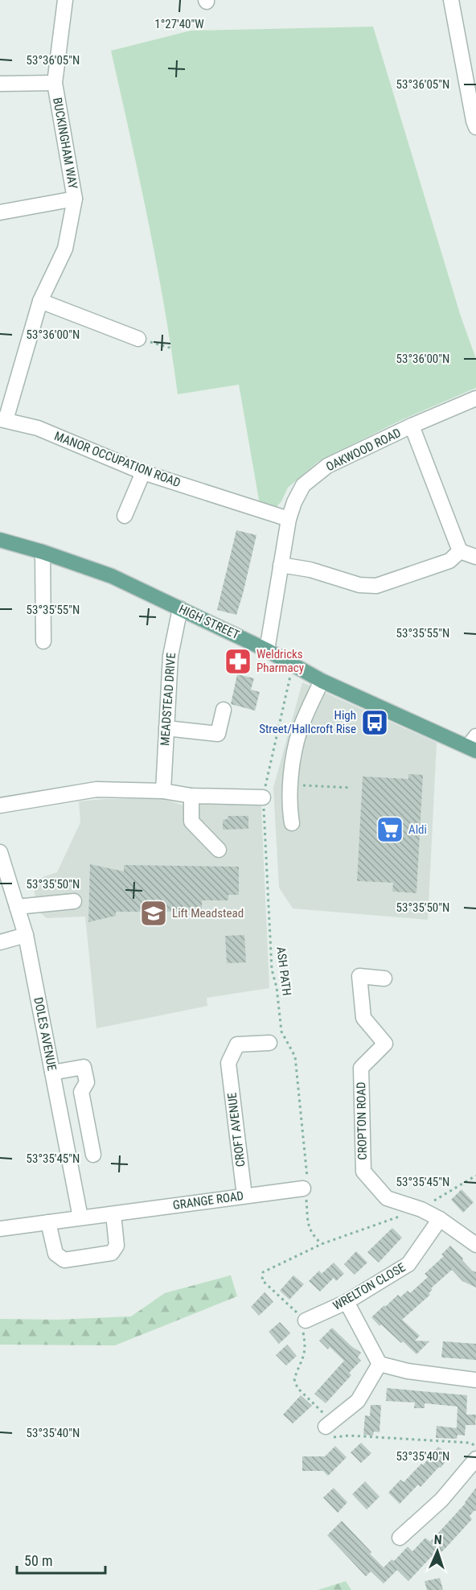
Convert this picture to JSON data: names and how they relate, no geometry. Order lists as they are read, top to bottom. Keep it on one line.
{"streets":{"main road":["HIGH STREET"],"street":["BUCKINGHAM WAY","OAKWOOD ROAD","MANOR OCCUPATION ROAD","MEADSTEAD DRIVE","DOLES AVENUE","CROPTON ROAD","CROFT AVENUE","GRANGE ROAD","WRELTON CLOSE"],"path":["ASH PATH"]},"crossings":[["BUCKINGHAM WAY","MANOR OCCUPATION ROAD"],["OAKWOOD ROAD","MANOR OCCUPATION ROAD"],["OAKWOOD ROAD","HIGH STREET"],["HIGH STREET","MEADSTEAD DRIVE"],["HIGH STREET","ASH PATH"],["ASH PATH","GRANGE ROAD"],["DOLES AVENUE","GRANGE ROAD"],["CROPTON ROAD","WRELTON CLOSE"],["CROFT AVENUE","GRANGE ROAD"]],"places":{"pharmacy":["Weldricks Pharmacy"],"bus stop":["High Street/Hallcroft Rise"],"supermarket":["Aldi"],"school or university":["Lift Meadstead"]},"scale_bar":"50 m","north":"top","coordinates":["1°27'40\"W","53°36'05\"N","53°36'00\"N","53°35'55\"N","53°35'50\"N","53°35'45\"N","53°35'40\"N"]}
